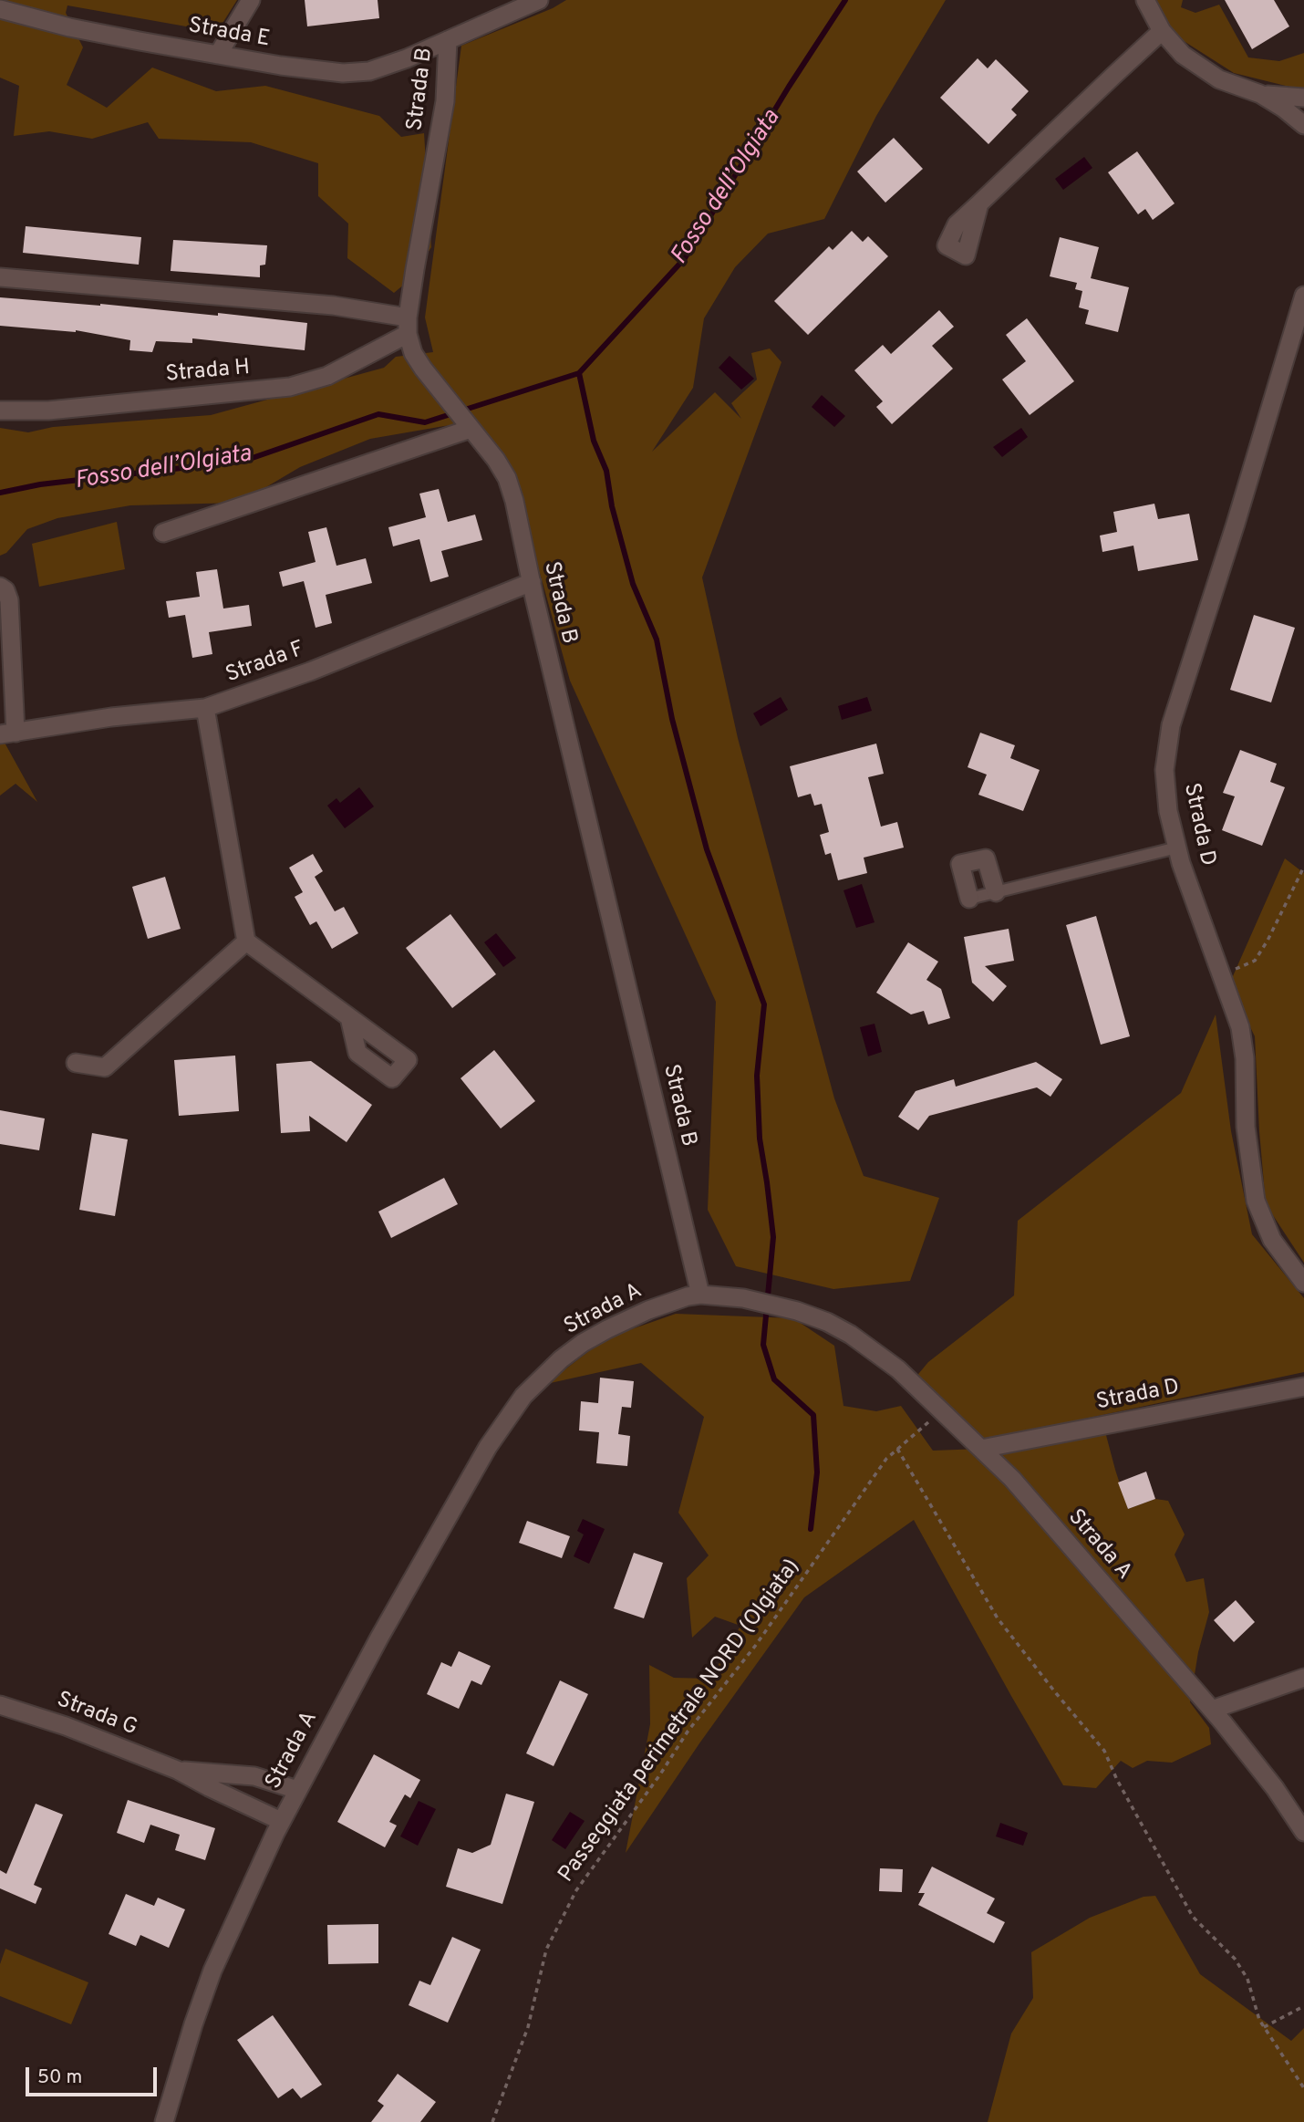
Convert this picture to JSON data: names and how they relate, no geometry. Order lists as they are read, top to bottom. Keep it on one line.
{"streets":{"street":["Strada E","Strada B","Strada H","Strada F","Strada D","Strada A","Strada G"],"path":["Passeggiata perimetrale NORD (Olgiata)"]},"crossings":[["Strada E","Strada B"],["Strada B","Strada H"],["Strada B","Strada F"],["Strada B","Strada A"],["Strada D","Strada A"],["Strada A","Strada G"],["Strada A","Passeggiata perimetrale NORD (Olgiata)"]],"water":["Fosso dell’Olgiata"],"scale_bar":"50 m"}
